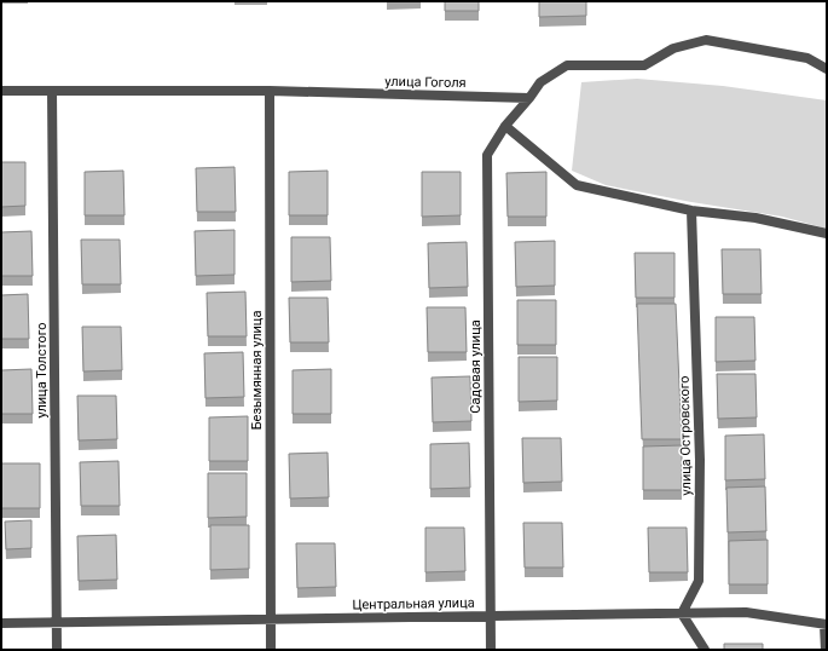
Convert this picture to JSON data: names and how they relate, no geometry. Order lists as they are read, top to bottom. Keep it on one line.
{"streets":{"street":["улица Гоголя","Садовая улица","улица Толстого","Безымянная улица","улица Островского","Центральная улица"]},"crossings":[["улица Гоголя","Садовая улица"],["улица Гоголя","улица Толстого"],["улица Гоголя","Безымянная улица"],["Садовая улица","Центральная улица"],["улица Толстого","Центральная улица"],["Безымянная улица","Центральная улица"],["улица Островского","Центральная улица"]]}
